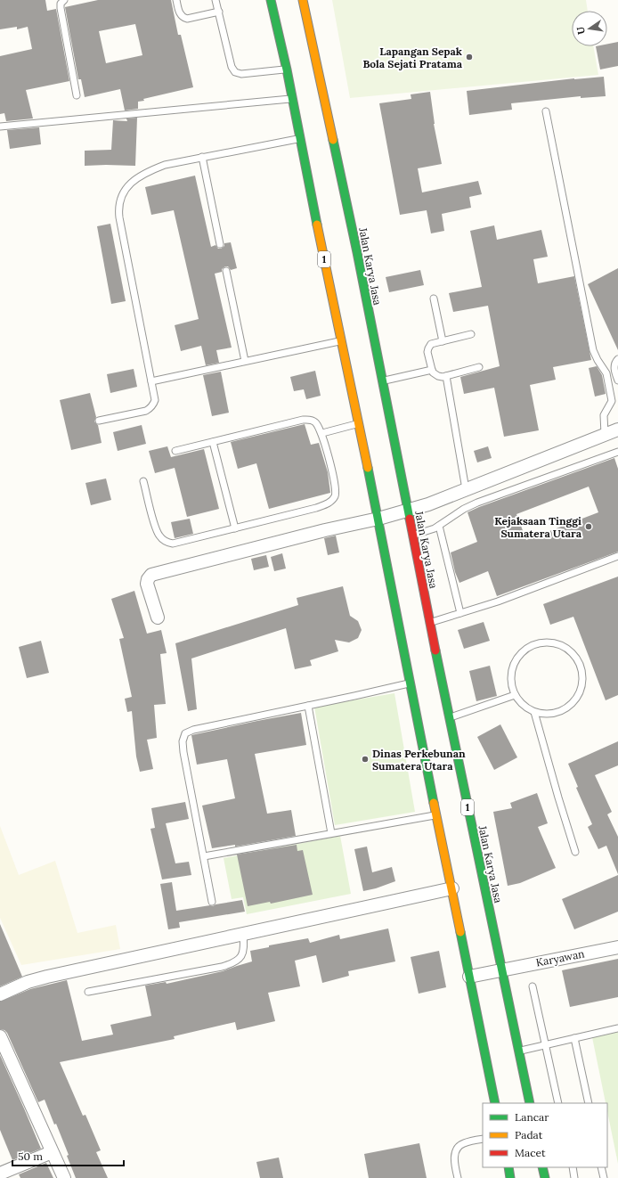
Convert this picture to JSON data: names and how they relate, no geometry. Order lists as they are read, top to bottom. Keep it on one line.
{"streets":{"highway":["1","Jalan Karya Jasa"],"street":["Karyawan"]},"crossings":[["1","Karyawan"],["Jalan Karya Jasa","Karyawan"]],"places":["Lapangan Sepak Bola Sejati Pratama","Kejaksaan Tinggi Sumatera Utara","Dinas Perkebunan Sumatera Utara"],"legend":["Lancar","Padat","Macet"],"scale_bar":"50 m","north":"left"}
